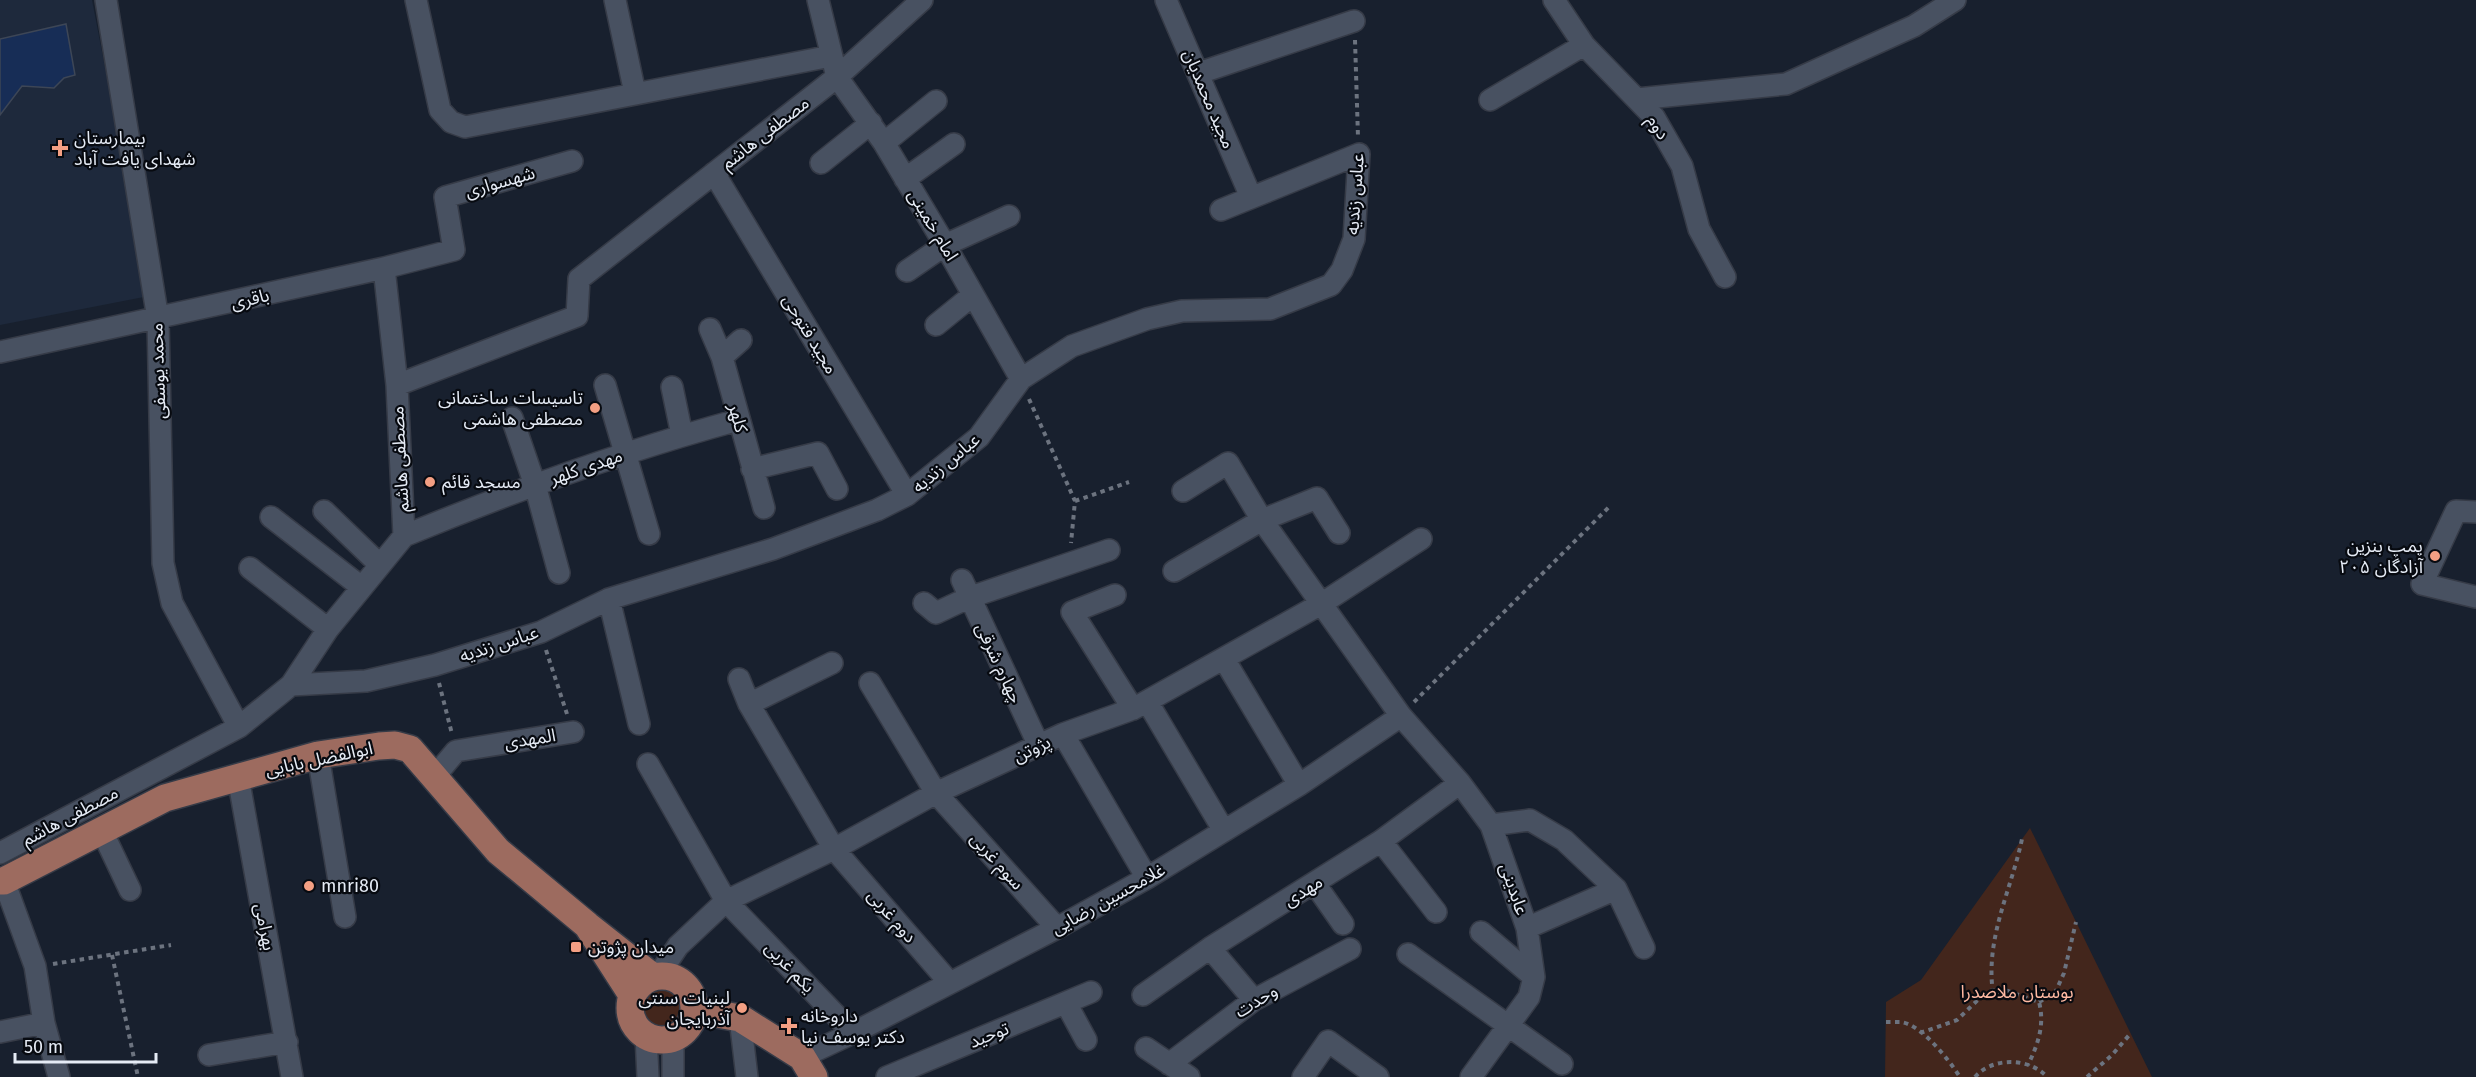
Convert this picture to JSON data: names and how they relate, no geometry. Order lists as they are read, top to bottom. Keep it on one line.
{"streets":{"main road":["ابوالفضل بابایی"],"street":["مجید محمدیان","دوم","مصطفی هاشم","شهسواری","عباس زندیه","امام خمینی","باقری","مجید فتوحی","محمد یوسفی","کلهر","مهدی کلهر","چهارم شرقی","المهدی","پژوتن","سوم غربی","عابدینی","مهدی","غلامحسین رضایی","دوم غربی","بهرامی","یکم غربی","وحدت","توحید"]},"crossings":[["مصطفی هاشم","عباس زندیه"],["مصطفی هاشم","امام خمینی"],["مصطفی هاشم","مجید فتوحی"],["مصطفی هاشم","محمد یوسفی"],["مصطفی هاشم","مهدی کلهر"],["شهسواری","باقری"],["عباس زندیه","امام خمینی"],["عباس زندیه","مجید فتوحی"],["عباس زندیه","المهدی"],["باقری","محمد یوسفی"],["کلهر","مهدی کلهر"],["چهارم شرقی","پژوتن"],["پژوتن","ابوالفضل بابایی"],["پژوتن","سوم غربی"],["پژوتن","عابدینی"],["پژوتن","دوم غربی"],["پژوتن","یکم غربی"],["ابوالفضل بابایی","بهرامی"],["سوم غربی","غلامحسین رضایی"],["عابدینی","مهدی"],["عابدینی","غلامحسین رضایی"],["غلامحسین رضایی","دوم غربی"],["غلامحسین رضایی","یکم غربی"]],"parks":["بوستان ملاصدرا"],"places":{"health":["بیمارستان شهدای یافت آباد","داروخانه دکتر یوسف نیا"],"other":["تاسیسات ساختمانی مصطفی هاشمی","مسجد قائم","پمپ بنزین ۲۰۵ آزادگان","mnri80","لبنیات سنتی آذربایجان"],"transit":["میدان پژوتن"]},"scale_bar":"50 m"}
